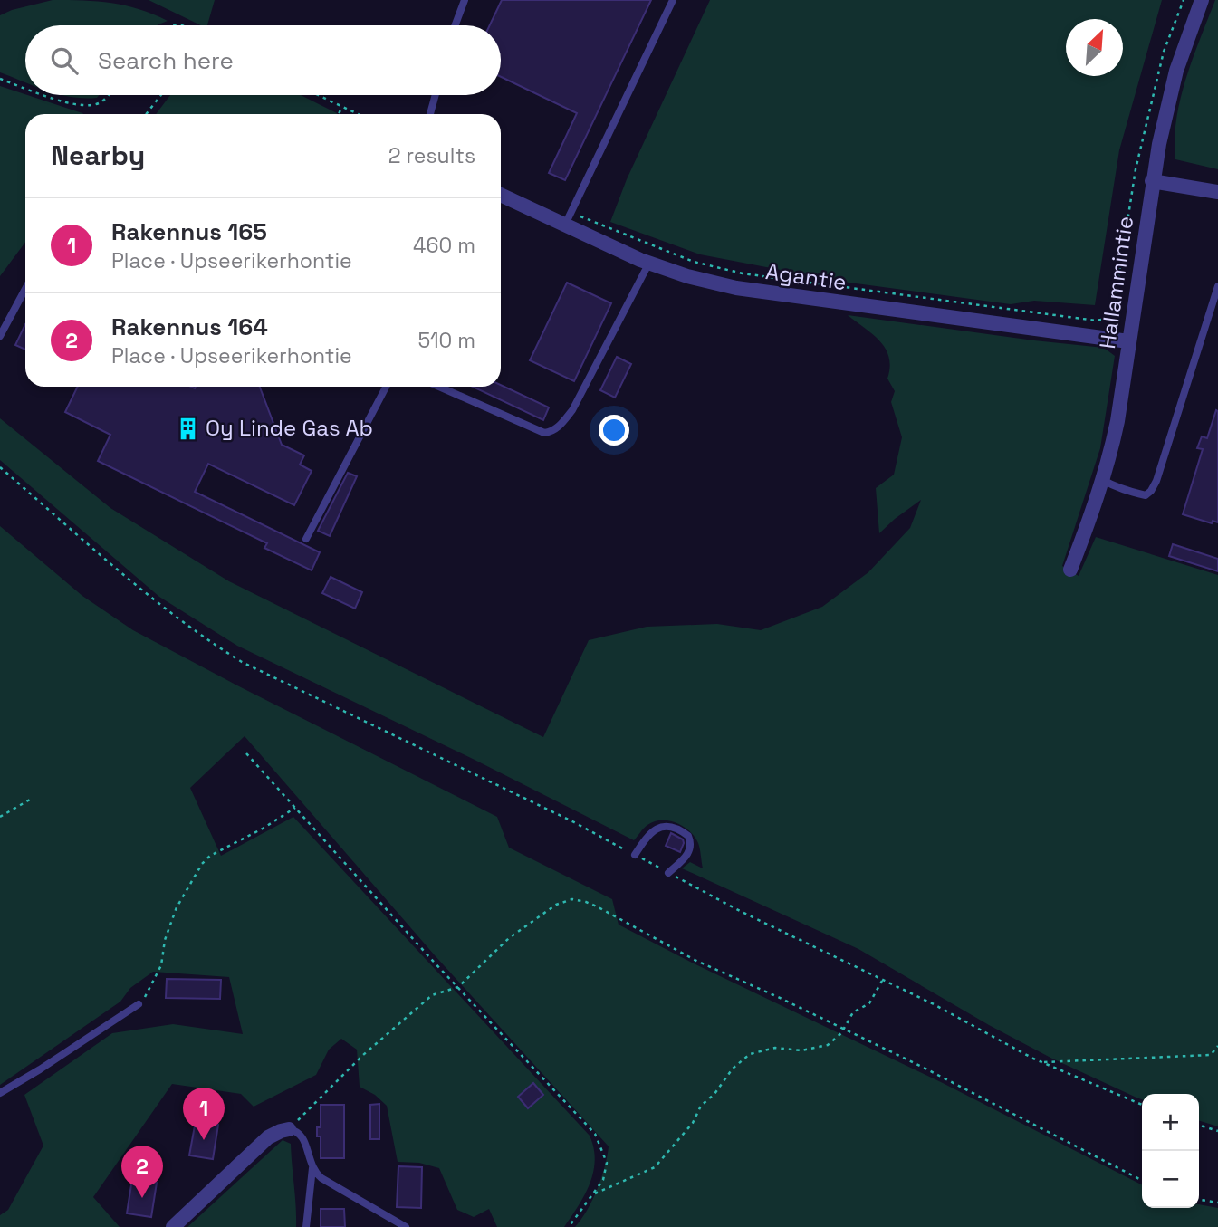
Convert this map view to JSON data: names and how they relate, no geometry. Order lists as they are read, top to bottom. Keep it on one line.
{"streets":{"street":["Agantie","Hallammintie"]},"crossings":[["Agantie","Hallammintie"]],"places":{"building":["Oy Linde Gas Ab"]},"north":"top right","page":{"search":"Search here","heading":["Nearby","2 results"],"list":[{"mark":"1","name":"Rakennus 165","note":"Place · Upseerikerhontie","value":"460 m"},{"mark":"2","name":"Rakennus 164","note":"Place · Upseerikerhontie","value":"510 m"}],"pins":["1","2"],"map_buttons":["+","−"]}}
